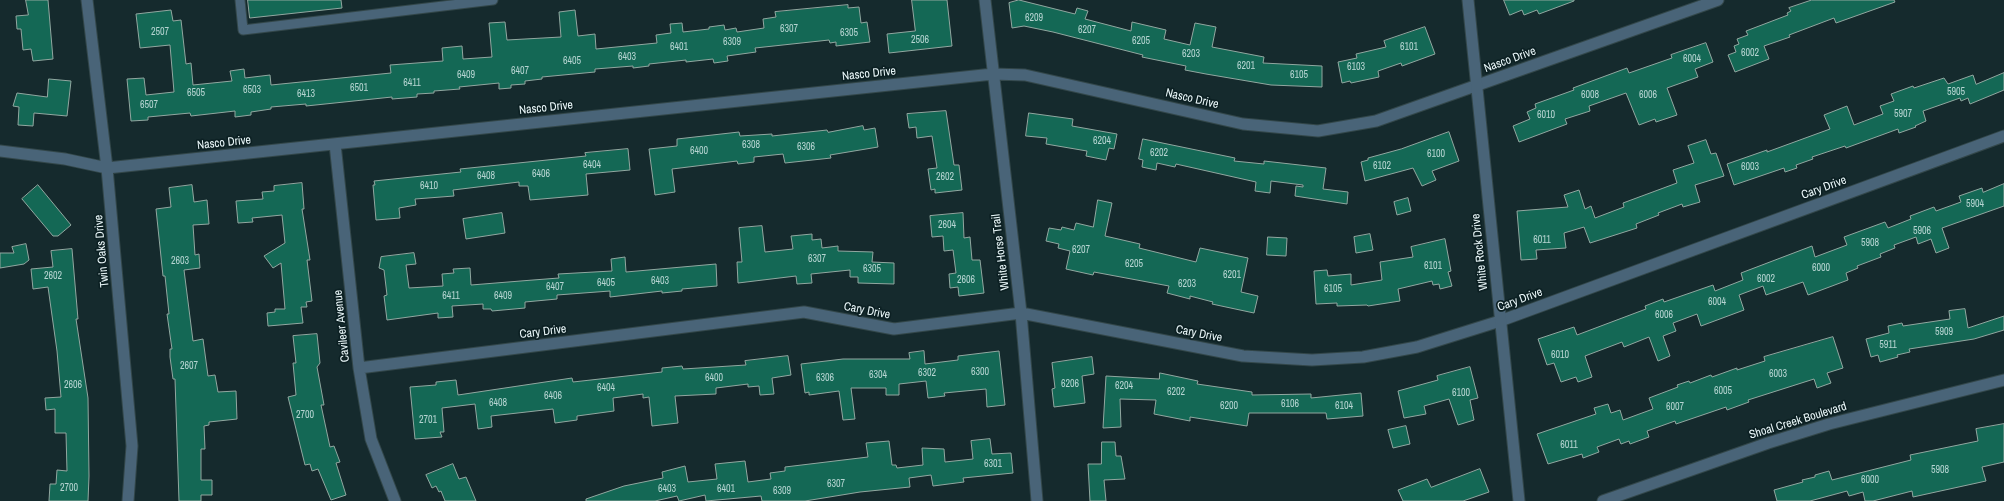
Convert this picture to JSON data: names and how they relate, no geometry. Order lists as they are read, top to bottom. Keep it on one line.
{"streets":{"street":["Nasco Drive","Cary Drive","Twin Oaks Drive","White Horse Trail","White Rock Drive","Cavileer Avenue","Shoal Creek Boulevard"]},"crossings":[["Nasco Drive","Twin Oaks Drive"],["Nasco Drive","White Horse Trail"],["Nasco Drive","White Rock Drive"],["Nasco Drive","Cavileer Avenue"],["Cary Drive","White Horse Trail"],["Cary Drive","White Rock Drive"],["Cary Drive","Cavileer Avenue"]],"house_numbers":["6209","6307","6207","2507","6305","2506","6205","6309","6401","6101","6002","6203","6403","6004","6405","6201","6103","6407","6409","6105","6411","6501","6503","5905","6505","6413","6008","6006","6507","5907","6010","6204","6308","6306","6400","6202","6100","6404","6102","6003","6406","6408","2602","6410","5904","2604","5906","6011","5908","6207","6307","2603","6205","6101","6000","6305","6201","2602","6002","2606","6403","6405","6203","6407","6105","6411","6409","6004","6006","5909","5911","6010","2607","6300","6302","6003","6304","6400","6306","6206","2606","6204","6404","6005","6202","6100","6406","6408","6106","6200","6104","6007","2700","2701","6011","6301","5908","6000","6307","2700","6403","6401","6309"]}
